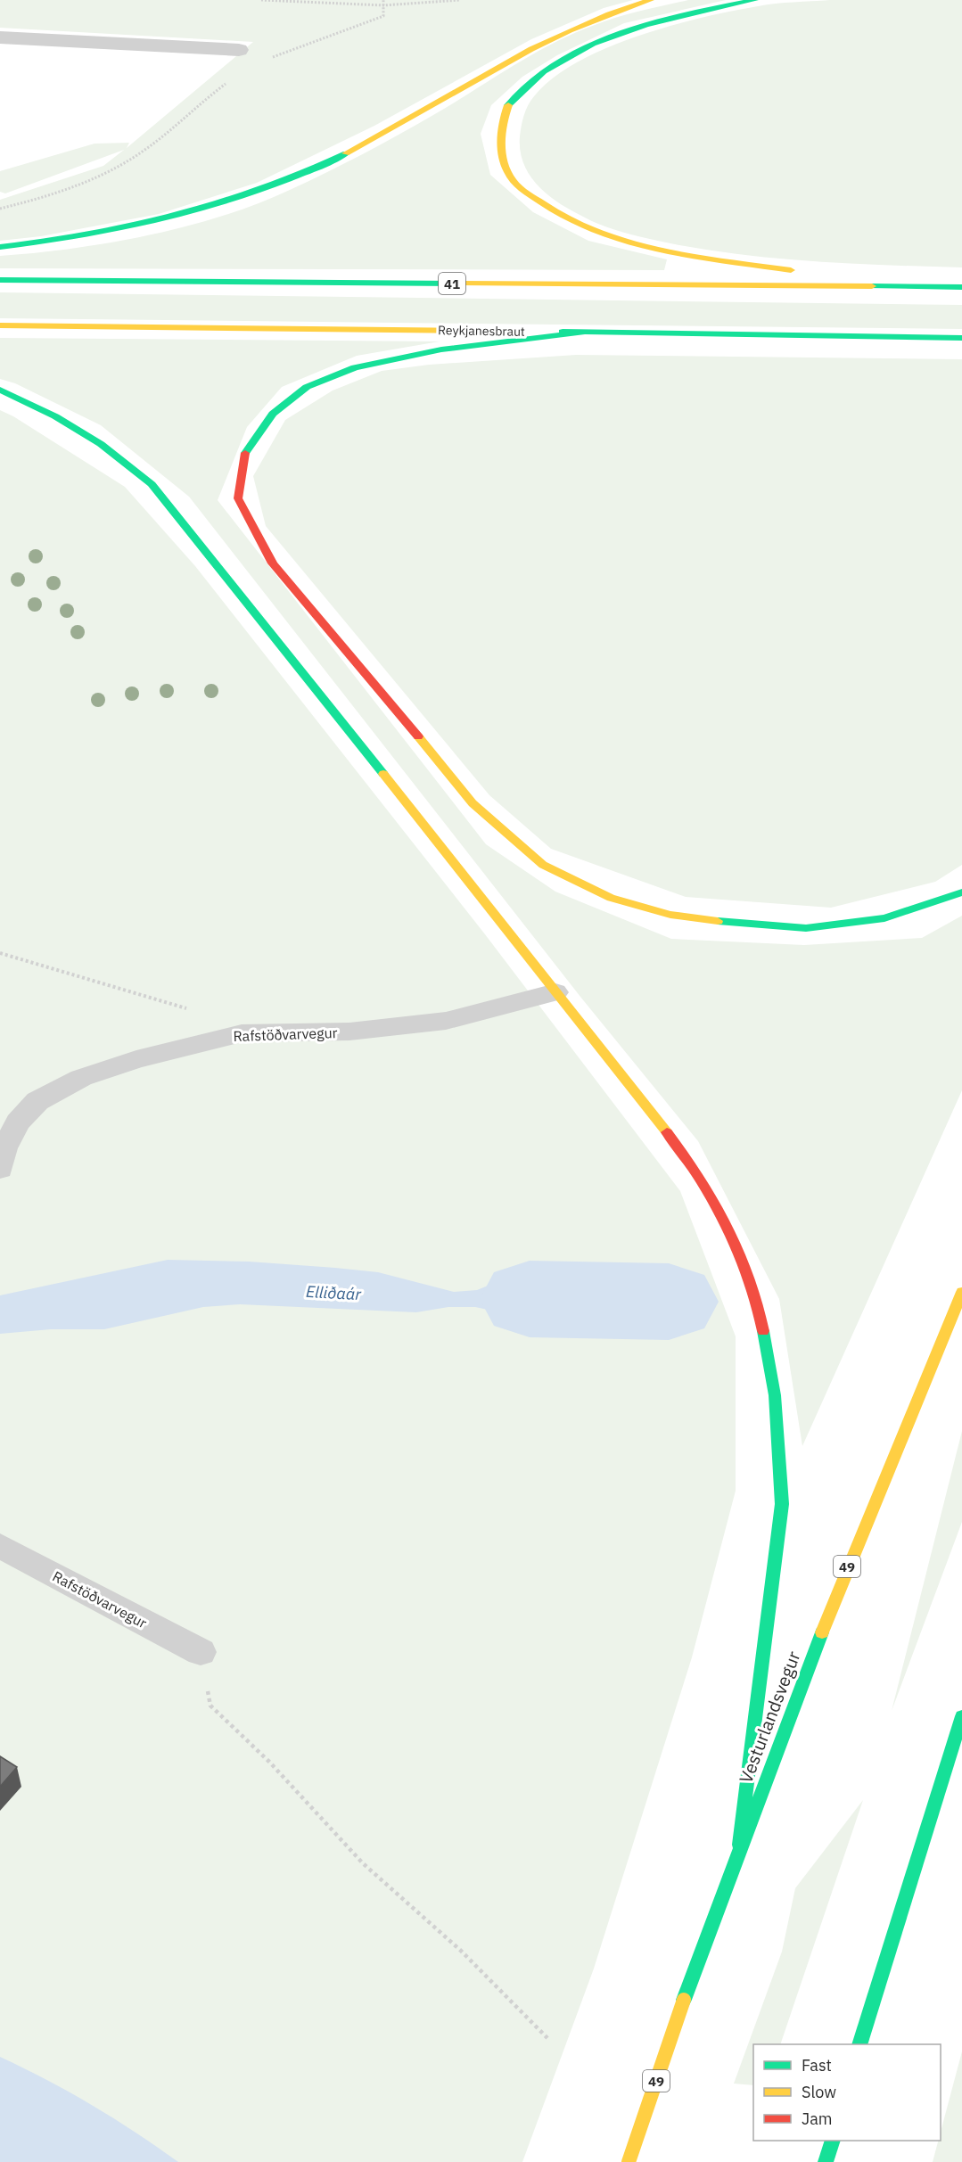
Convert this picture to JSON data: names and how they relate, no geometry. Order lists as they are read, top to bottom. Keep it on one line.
{"streets":{"highway":["41","Reykjanesbraut","49","Vesturlandsvegur"],"lane":["Rafstöðvarvegur"]},"water":["Elliðaár"],"legend":["Fast","Slow","Jam"]}
